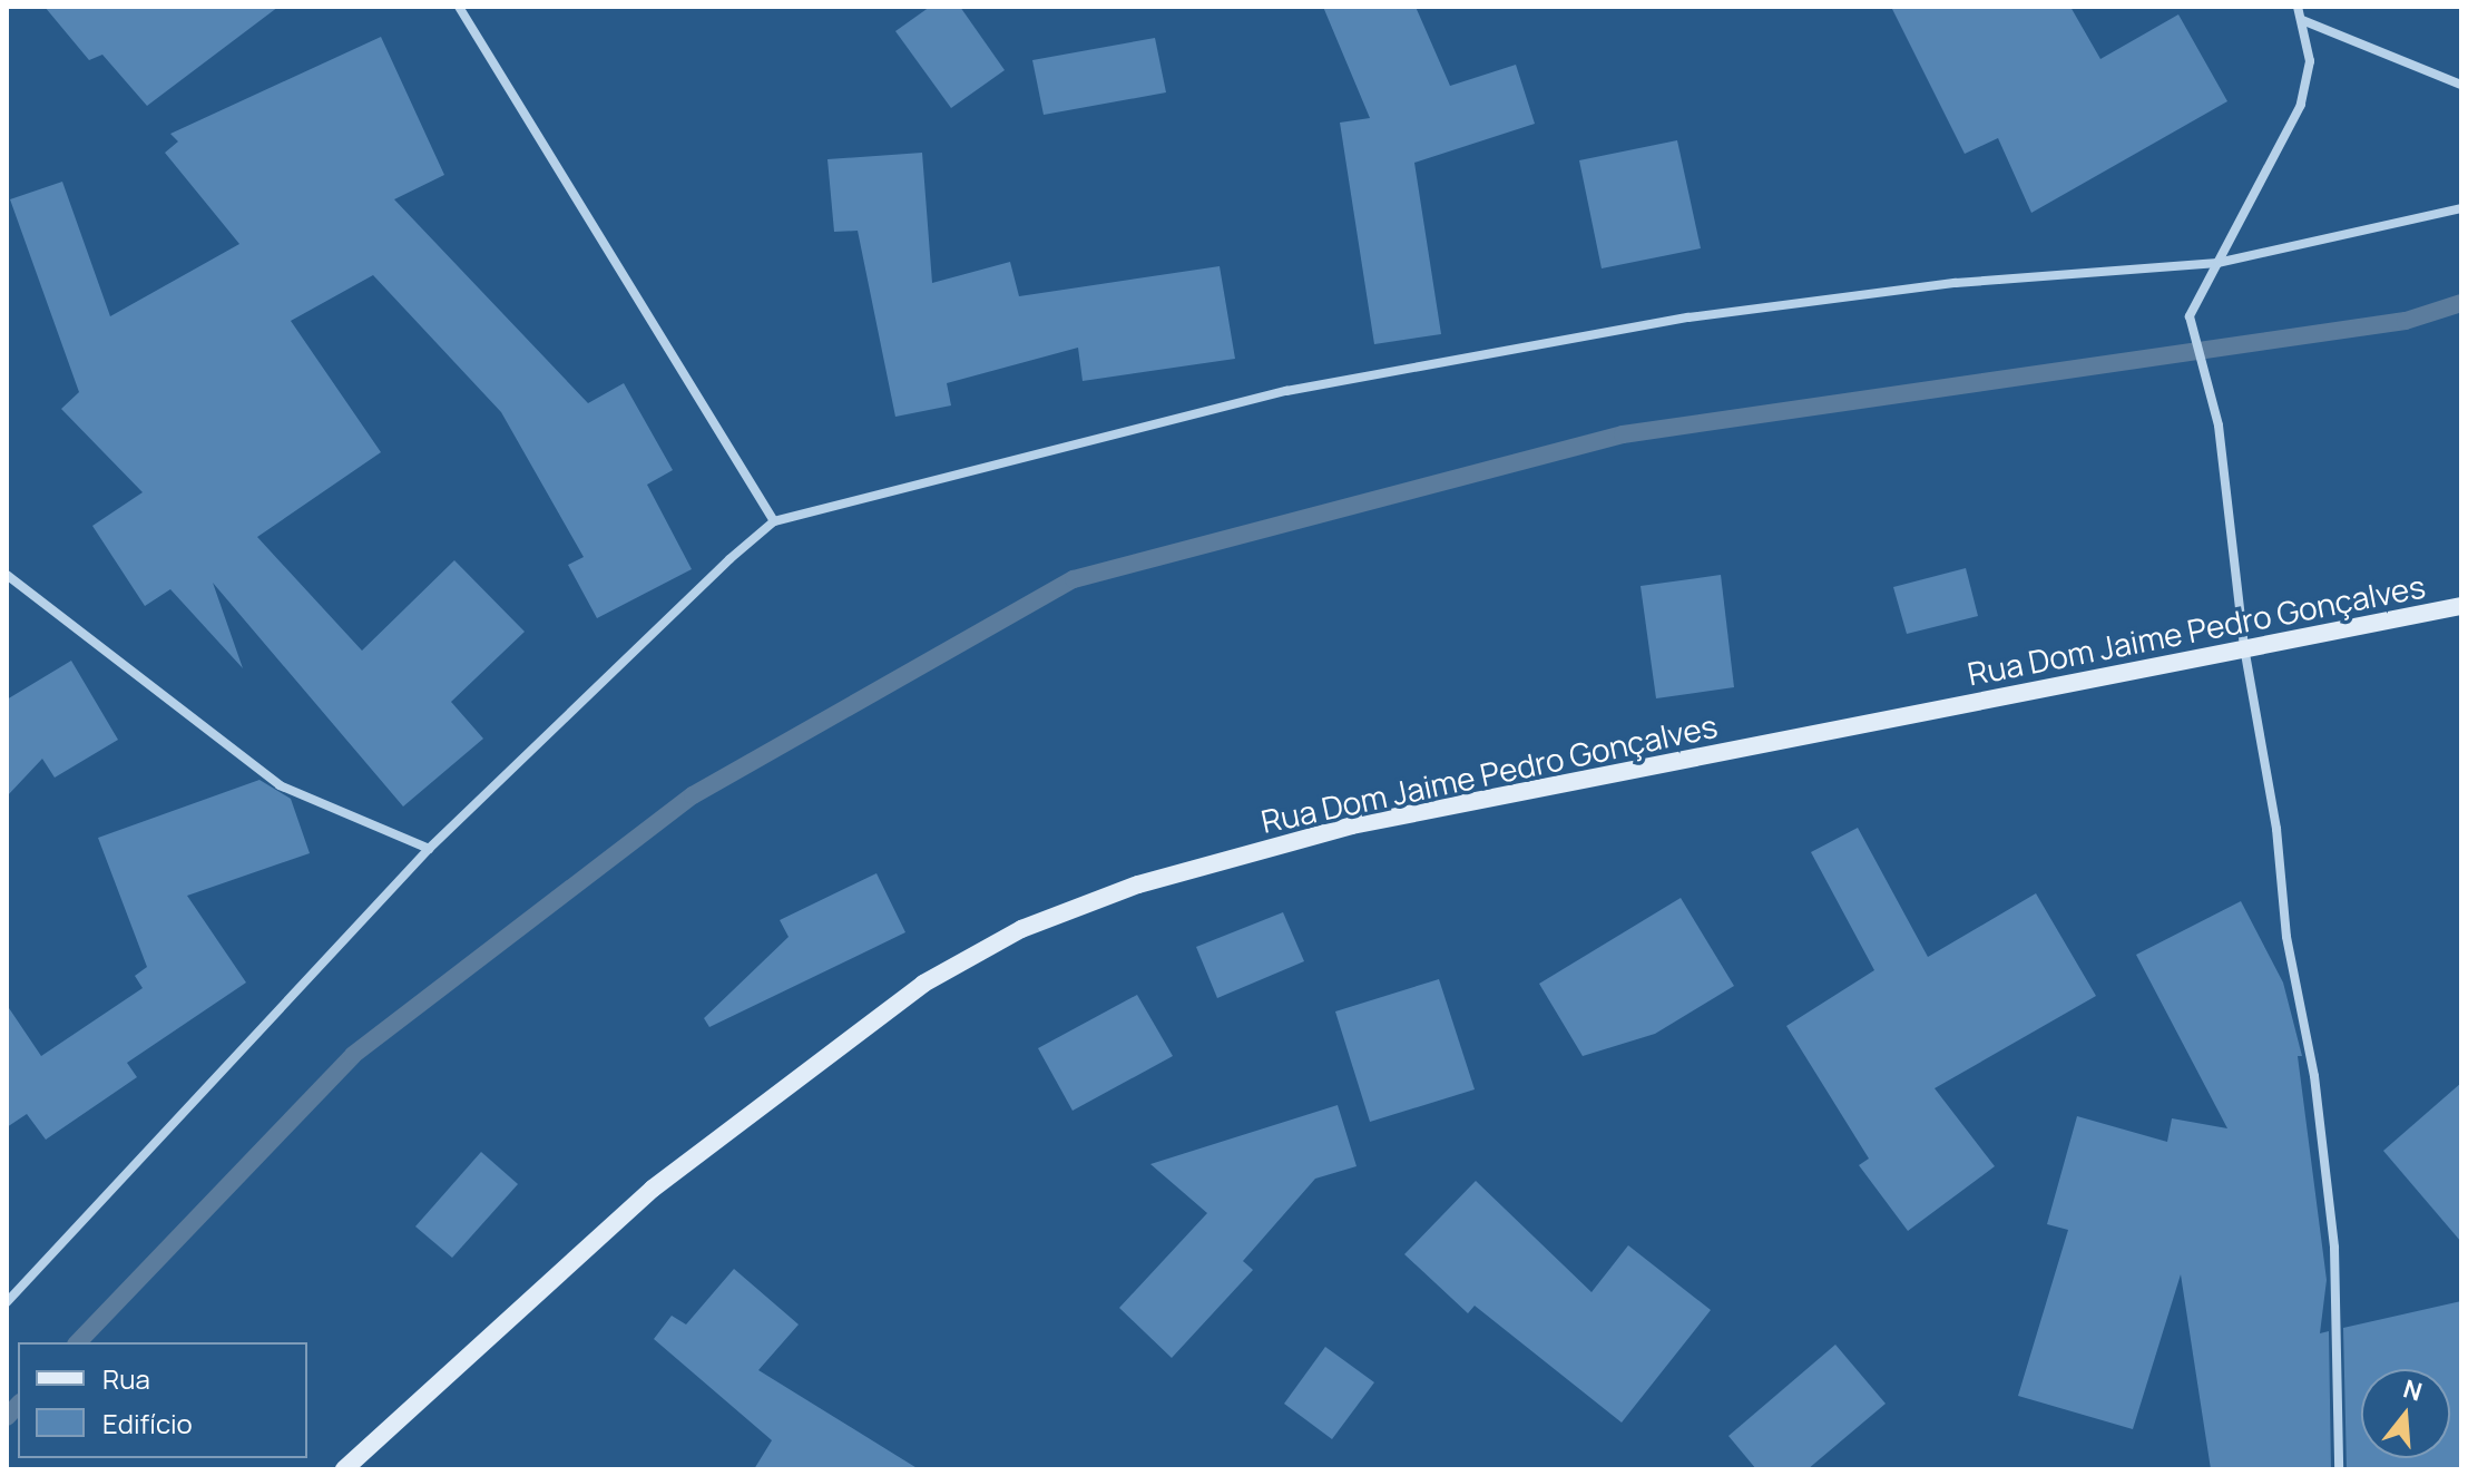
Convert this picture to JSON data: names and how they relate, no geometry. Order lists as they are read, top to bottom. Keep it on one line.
{"streets":{"main road":["Rua Dom Jaime Pedro Gonçalves"]},"legend":["Rua","Edifício"],"north":"top"}
